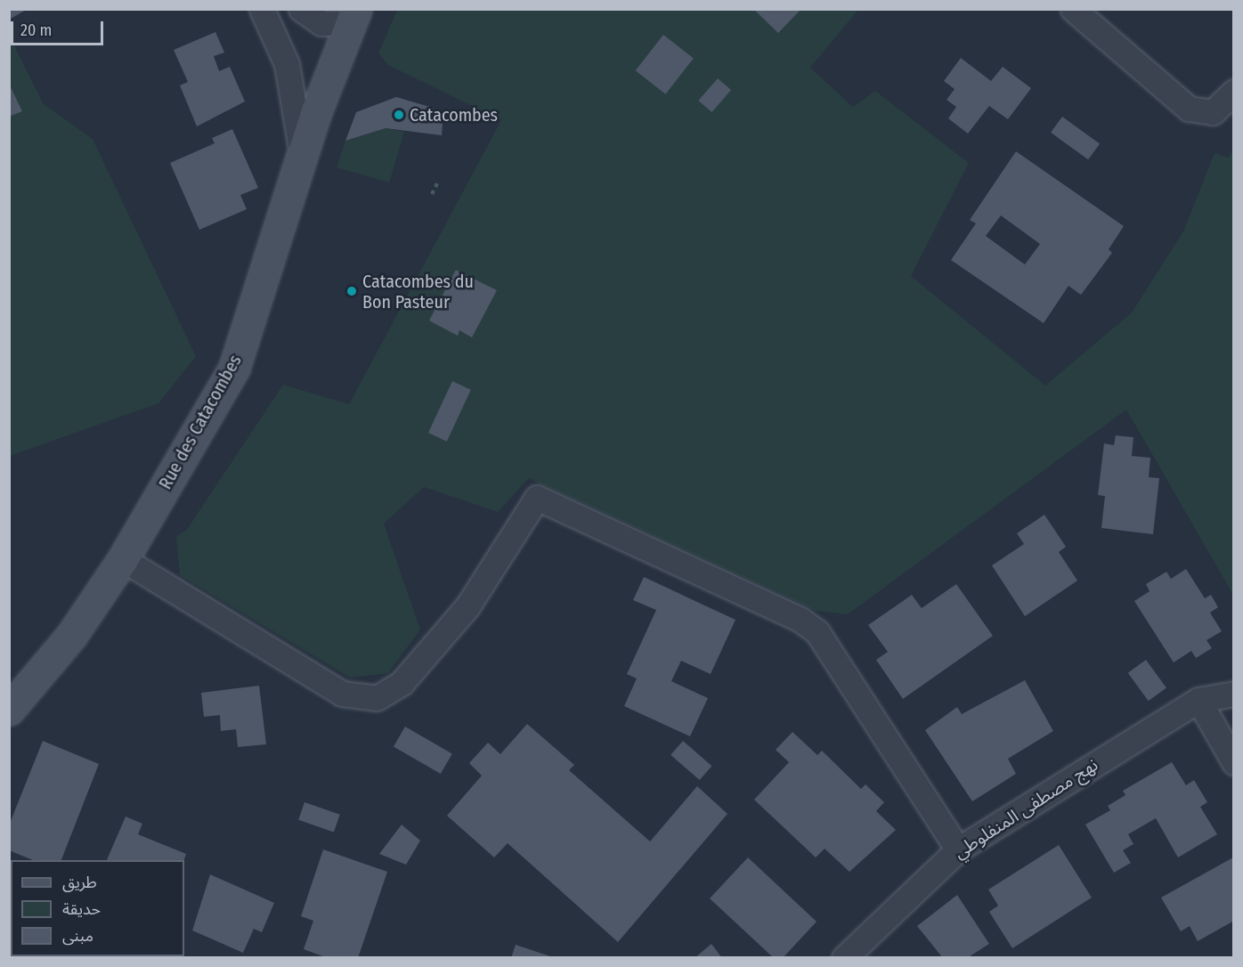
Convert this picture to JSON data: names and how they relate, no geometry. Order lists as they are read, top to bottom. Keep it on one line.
{"streets":{"main road":["Rue des Catacombes"],"street":["نهج مصطفى المنفلوطي"]},"places":["Catacombes","Catacombes du Bon Pasteur"],"legend":["طريق","حديقة","مبنى"],"scale_bar":"20 m"}
